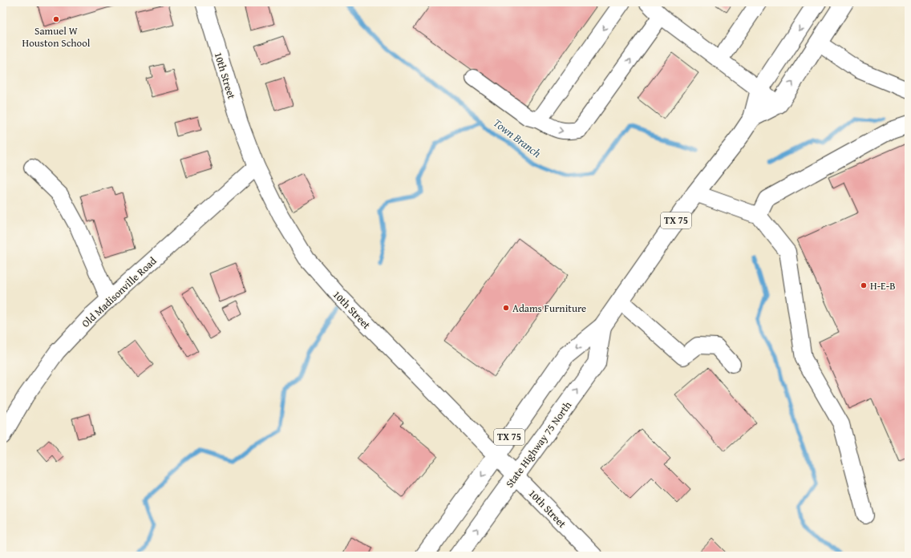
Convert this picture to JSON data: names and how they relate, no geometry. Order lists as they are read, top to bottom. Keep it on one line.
{"streets":{"main road":["TX 75","State Highway 75 North"],"street":["10th Street","Old Madisonville Road"]},"crossings":[["10th Street","Old Madisonville Road"],["10th Street","State Highway 75 North"]],"water":["Town Branch"],"places":["Samuel W Houston School","H-E-B","Adams Furniture"]}
